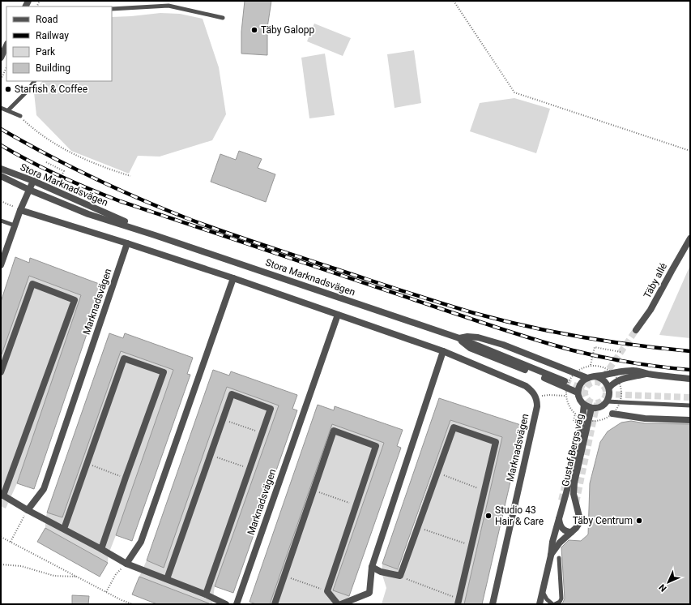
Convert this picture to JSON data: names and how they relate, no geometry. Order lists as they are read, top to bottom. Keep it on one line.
{"streets":{"street":["Stora Marknadsvägen","Täby allé","Marknadsvägen","Gustaf Bergs väg"]},"crossings":[["Stora Marknadsvägen","Gustaf Bergs väg"]],"places":["Täby Galopp","Starfish & Coffee","Studio 43 Hair & Care","Täby Centrum"],"legend":["Road","Railway","Park","Building"],"north":"bottom left"}
